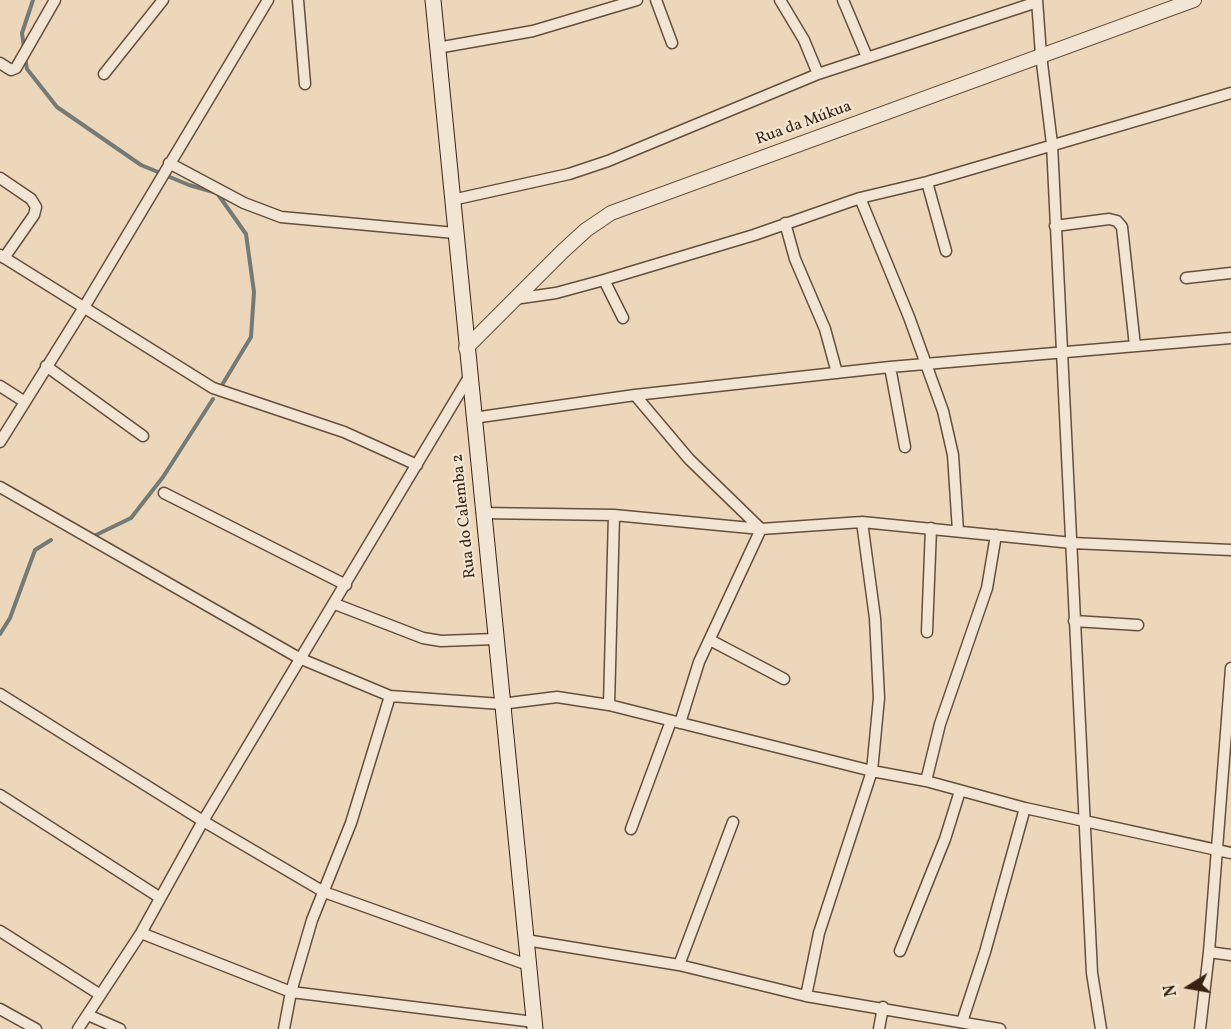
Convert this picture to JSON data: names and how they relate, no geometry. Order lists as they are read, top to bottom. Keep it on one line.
{"streets":{"main road":["Rua do Calemba 2"],"street":["Rua da Múkua"]},"crossings":[["Rua da Múkua","Rua do Calemba 2"]],"north":"left"}
